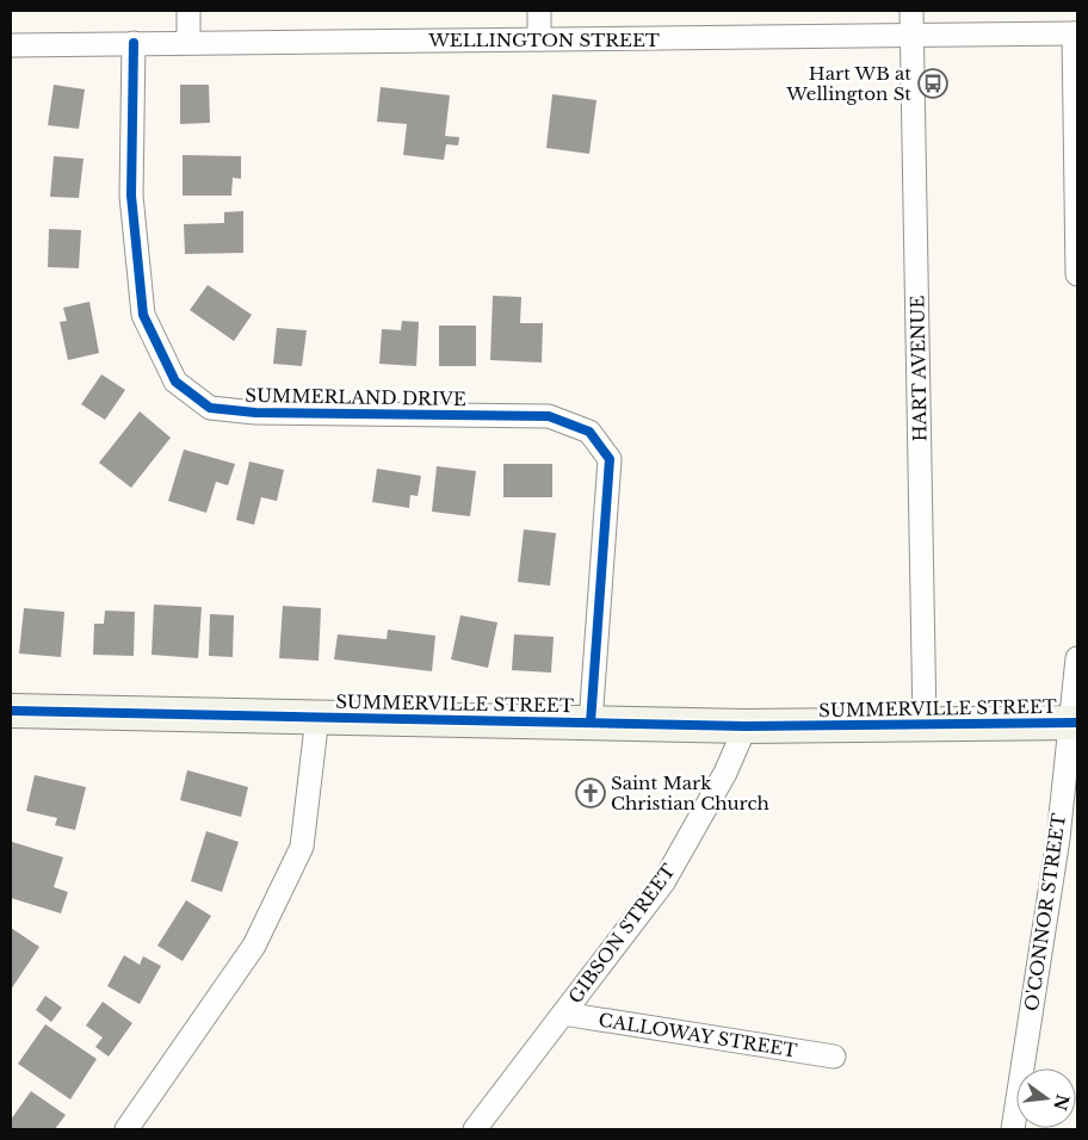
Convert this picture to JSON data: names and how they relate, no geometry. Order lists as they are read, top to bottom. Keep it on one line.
{"streets":{"street":["WELLINGTON STREET","HART AVENUE","SUMMERLAND DRIVE","SUMMERVILLE STREET","O'CONNOR STREET","GIBSON STREET","CALLOWAY STREET"]},"crossings":[["WELLINGTON STREET","HART AVENUE"],["WELLINGTON STREET","SUMMERLAND DRIVE"],["HART AVENUE","SUMMERVILLE STREET"],["SUMMERLAND DRIVE","SUMMERVILLE STREET"],["SUMMERVILLE STREET","O'CONNOR STREET"],["SUMMERVILLE STREET","GIBSON STREET"],["GIBSON STREET","CALLOWAY STREET"]],"places":{"bus stop":["Hart WB at Wellington St"],"church":["Saint Mark Christian Church"]},"north":"right"}
